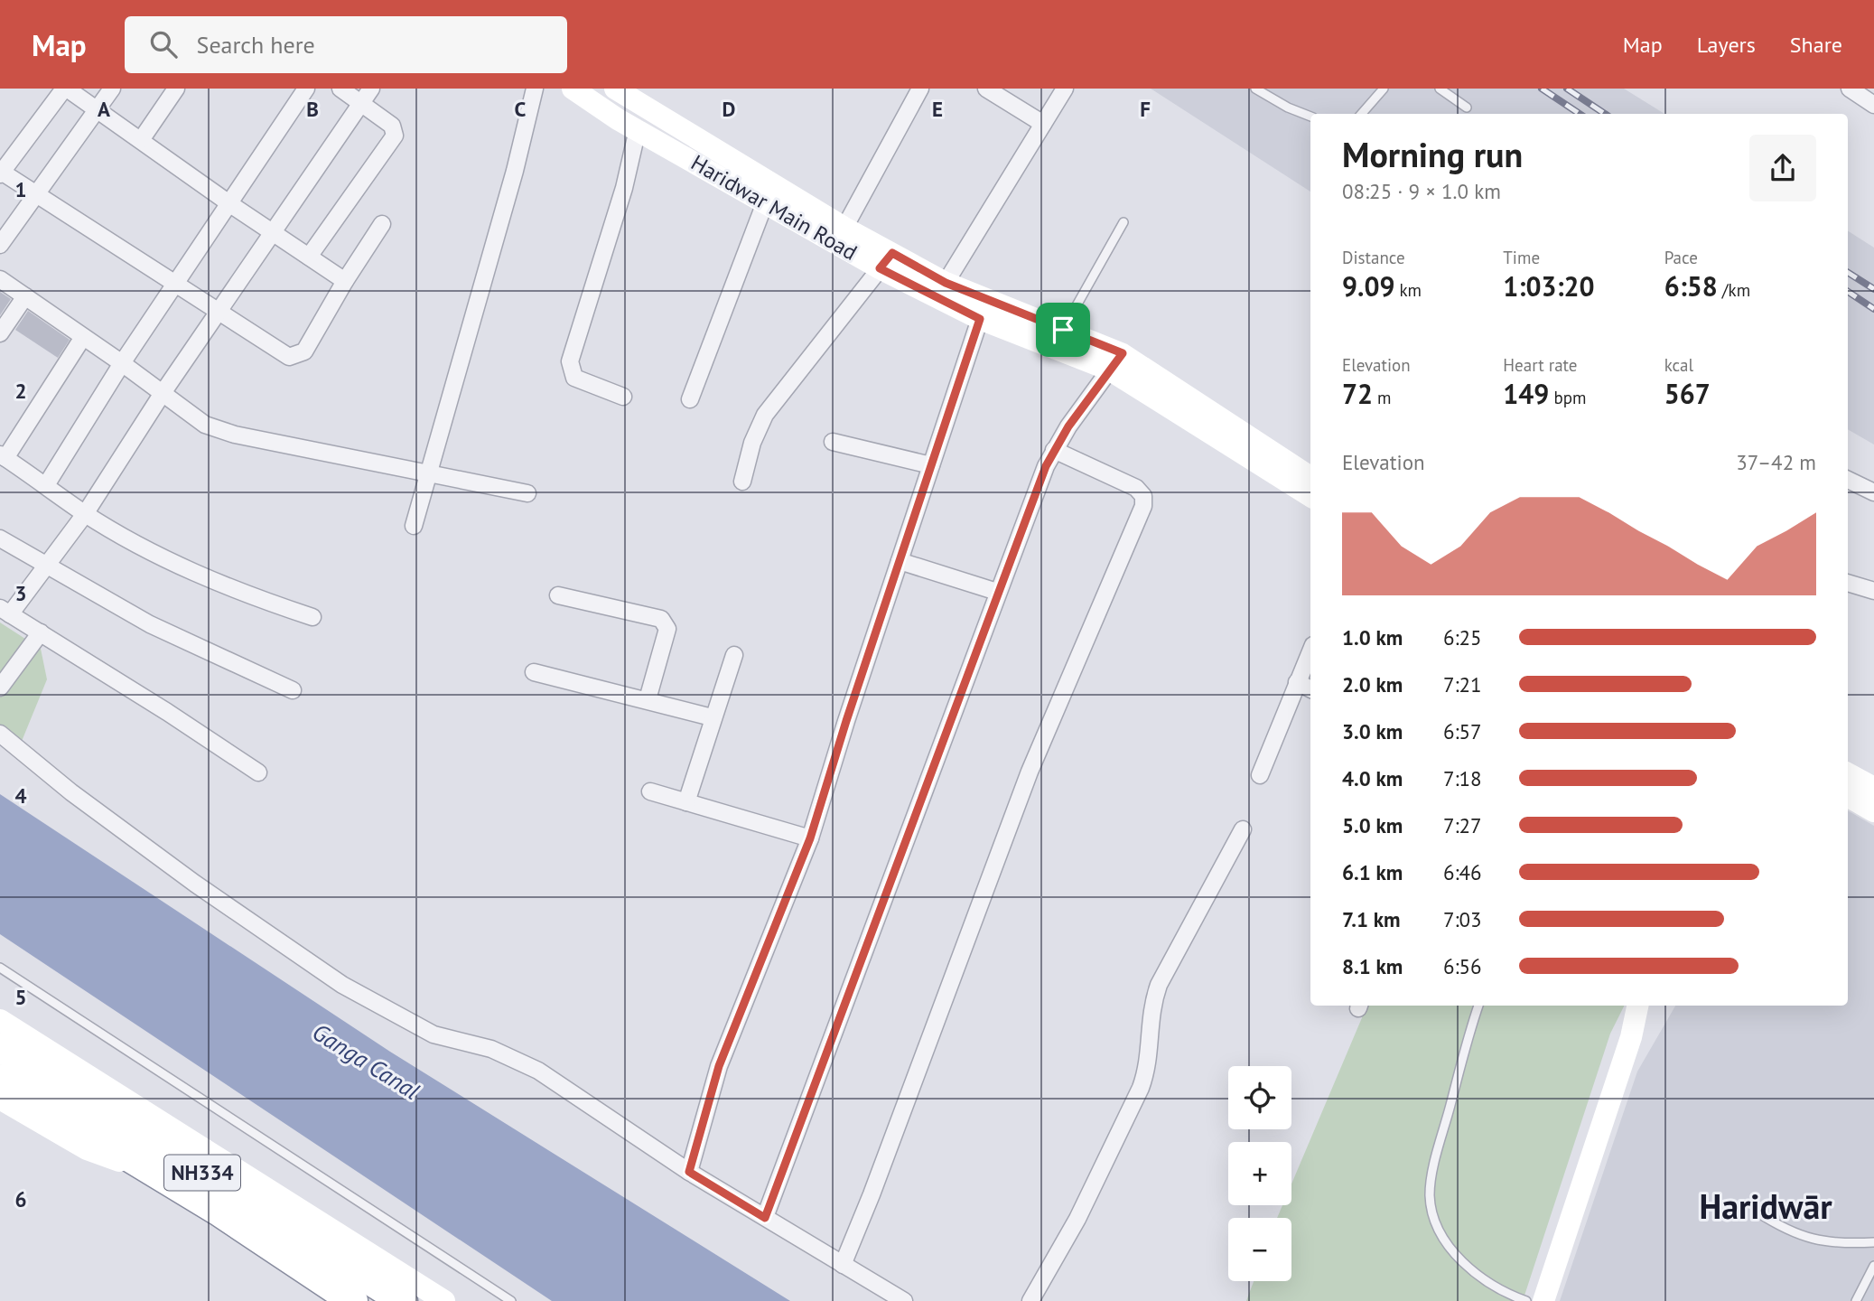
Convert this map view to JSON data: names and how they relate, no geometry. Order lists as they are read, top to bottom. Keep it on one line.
{"streets":{"highway":["NH334"],"main road":["Haridwar Main Road"]},"districts":["Haridwār"],"water":["Ganga Canal"],"page":{"header":"Map","search":"Search here","nav":["Map","Layers","Share"],"heading":["Morning run","08:25 · 9 × 1.0 km"],"stats":[["Distance","9.09 km"],["Time","1:03:20"],["Pace","6:58 /km"],["Elevation","72 m"],["Heart rate","149 bpm"],["kcal","567"]],"chart":["Elevation","37–42 m"],"list":[{"name":"1.0 km","note":"6:25"},{"name":"2.0 km","note":"7:21"},{"name":"3.0 km","note":"6:57"},{"name":"4.0 km","note":"7:18"},{"name":"5.0 km","note":"7:27"},{"name":"6.1 km","note":"6:46"},{"name":"7.1 km","note":"7:03"},{"name":"8.1 km","note":"6:56"}],"map_buttons":["+","−"]},"grid":{"columns":["A","B","C","D","E","F"],"rows":["1","2","3","4","5","6"]}}
